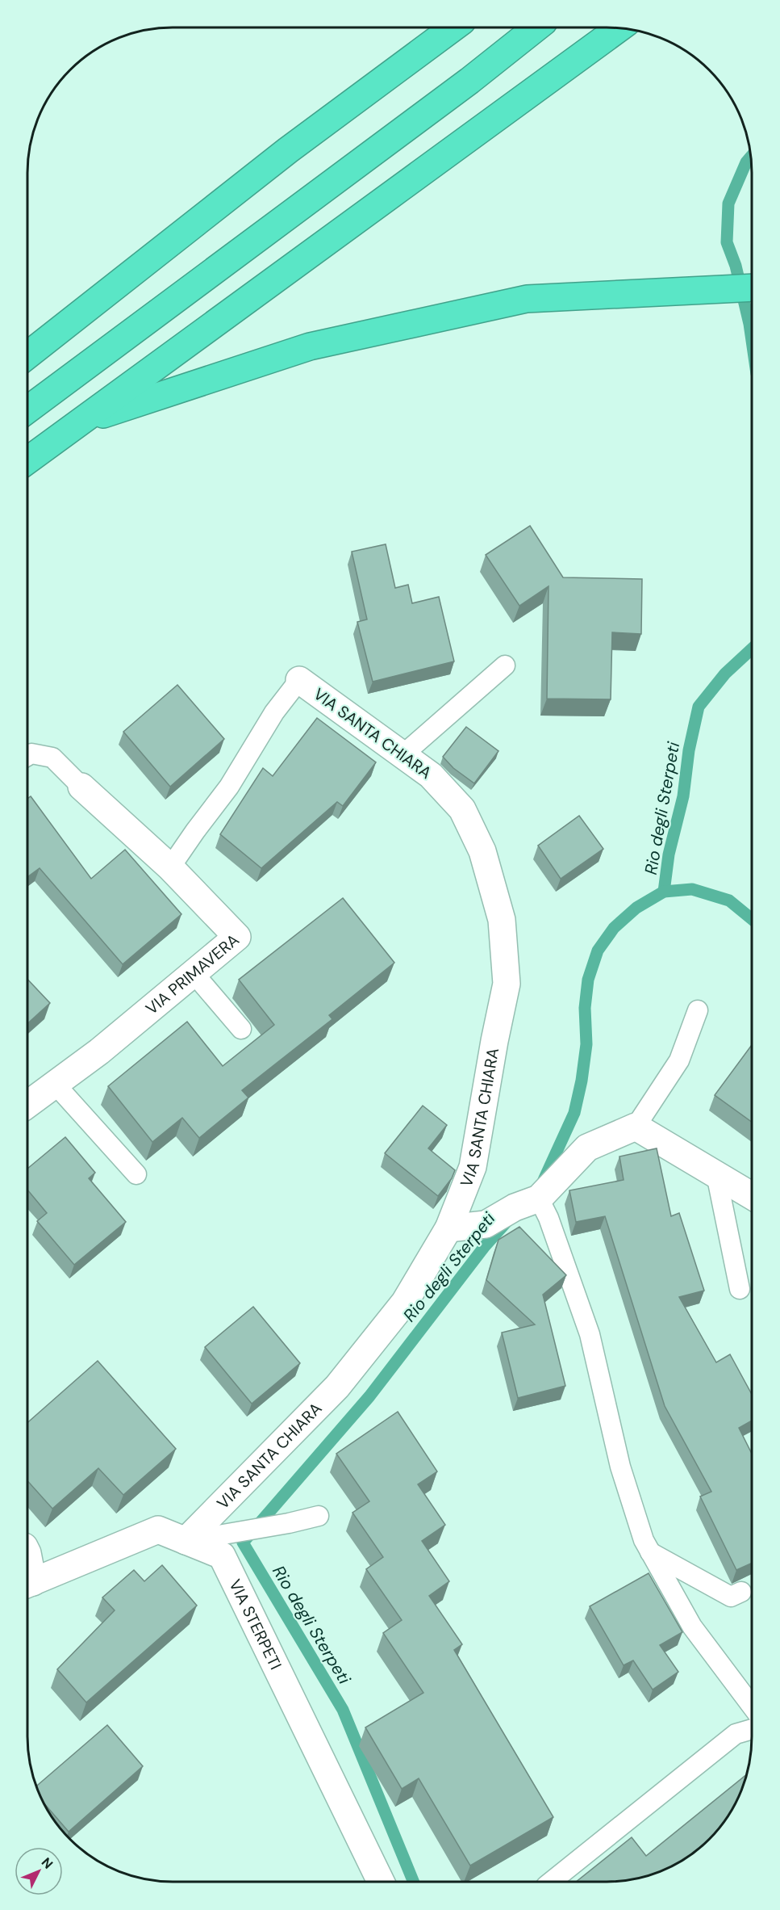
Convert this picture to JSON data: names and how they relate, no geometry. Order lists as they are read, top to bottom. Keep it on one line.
{"streets":{"street":["VIA SANTA CHIARA","VIA PRIMAVERA","VIA STERPETI"]},"crossings":[["VIA SANTA CHIARA","VIA STERPETI"]],"water":["Rio degli Sterpeti"],"north":"top right"}
